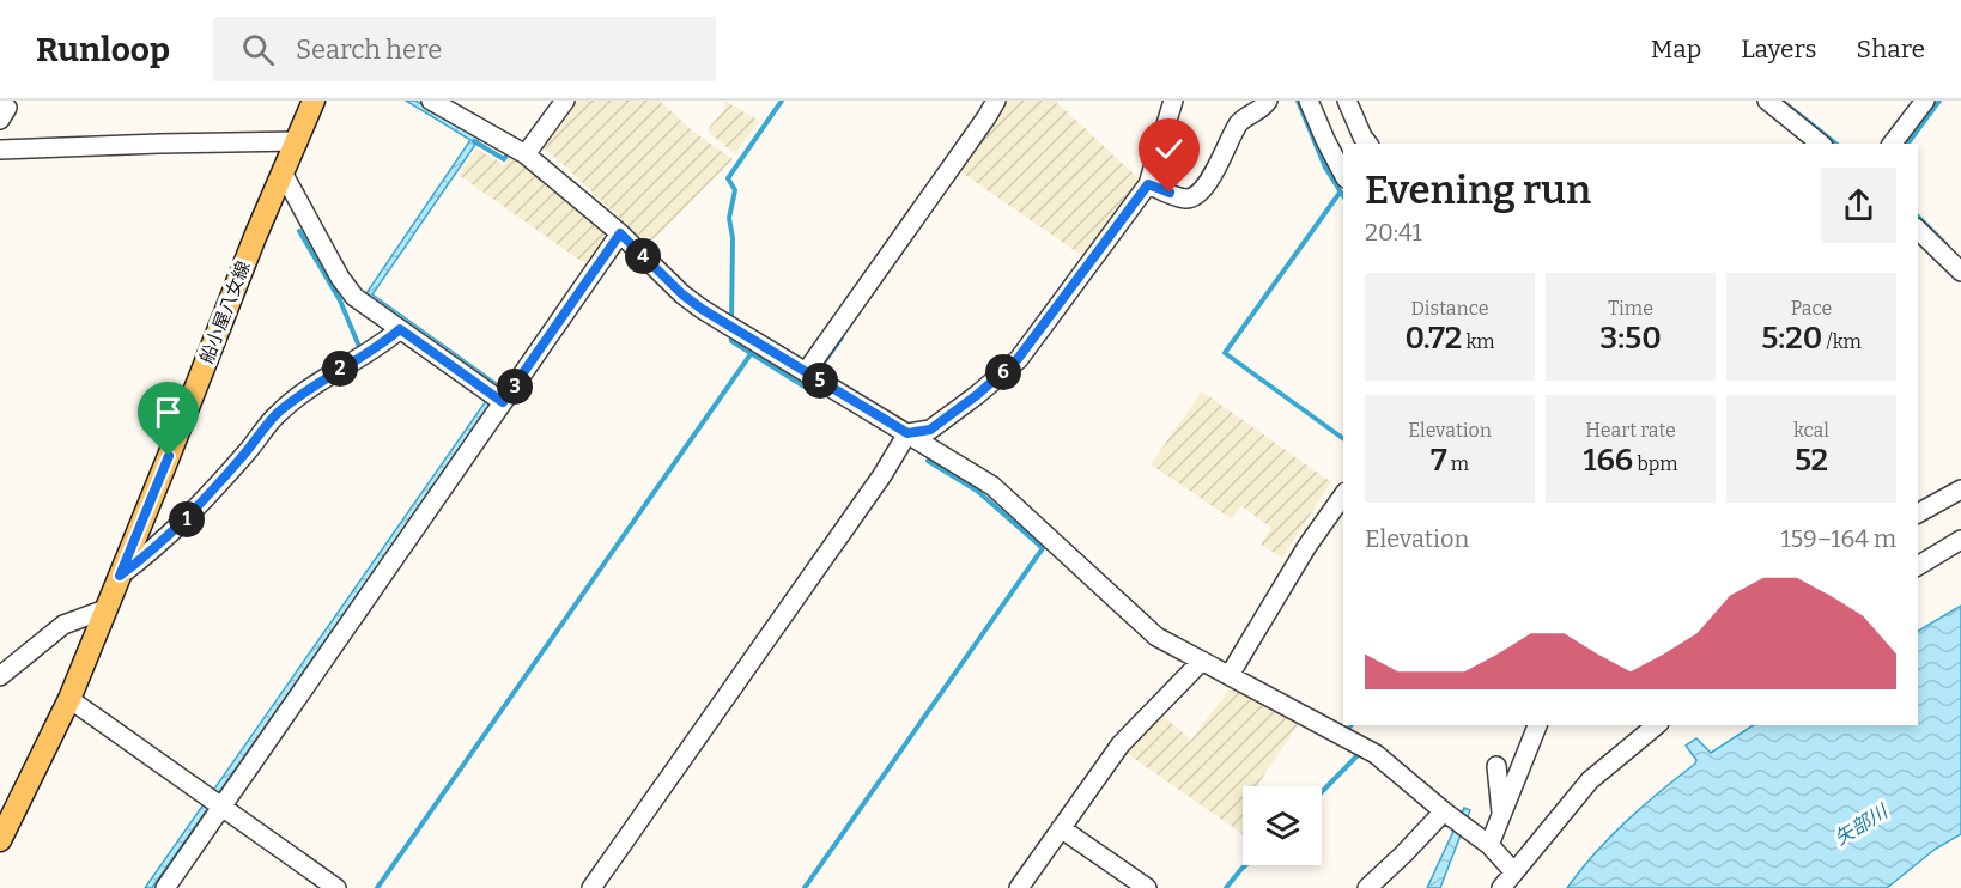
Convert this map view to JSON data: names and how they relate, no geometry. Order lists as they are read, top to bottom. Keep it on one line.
{"streets":{"main road":["船小屋八女線"]},"water":["矢部川"],"page":{"header":"Runloop","search":"Search here","nav":["Map","Layers","Share"],"heading":["Evening run","20:41"],"pins":["4","2","6","5","3","1"],"stats":[["Distance","0.72 km"],["Time","3:50"],["Pace","5:20 /km"],["Elevation","7 m"],["Heart rate","166 bpm"],["kcal","52"]],"chart":["Elevation","159–164 m"]}}
